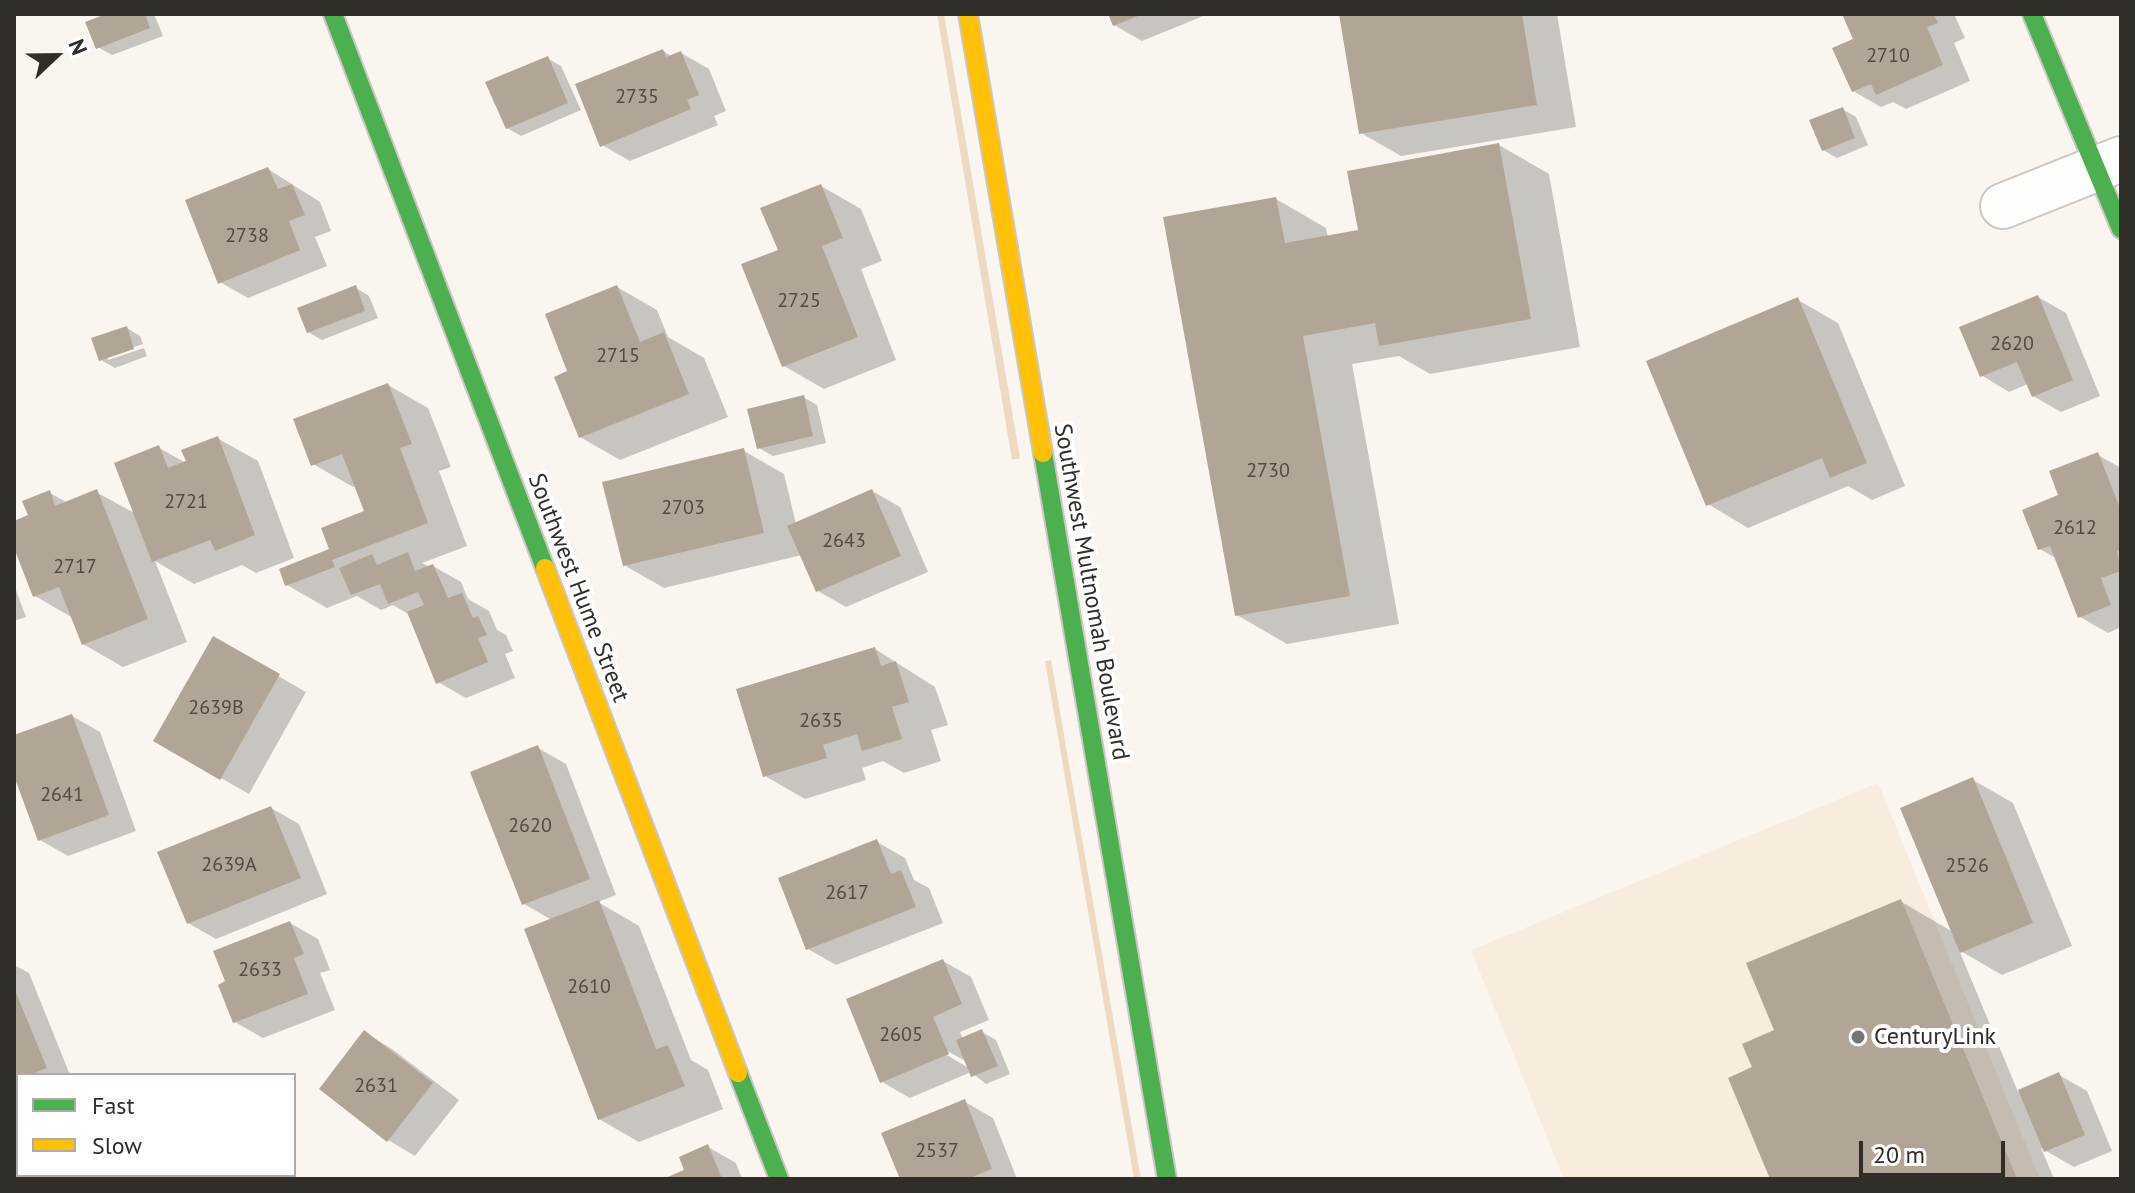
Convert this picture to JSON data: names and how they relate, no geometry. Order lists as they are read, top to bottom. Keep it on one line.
{"streets":{"street":["Southwest Hume Street","Southwest Multnomah Boulevard"]},"places":["CenturyLink"],"house_numbers":["2710","2735","2738","2725","2620","2715","2730","2721","2703","2612","2643","2717","2639B","2635","2641","2620","2639A","2526","2617","2633","2610","2605","2631","2537"],"legend":["Fast","Slow"],"scale_bar":"20 m","north":"right"}
